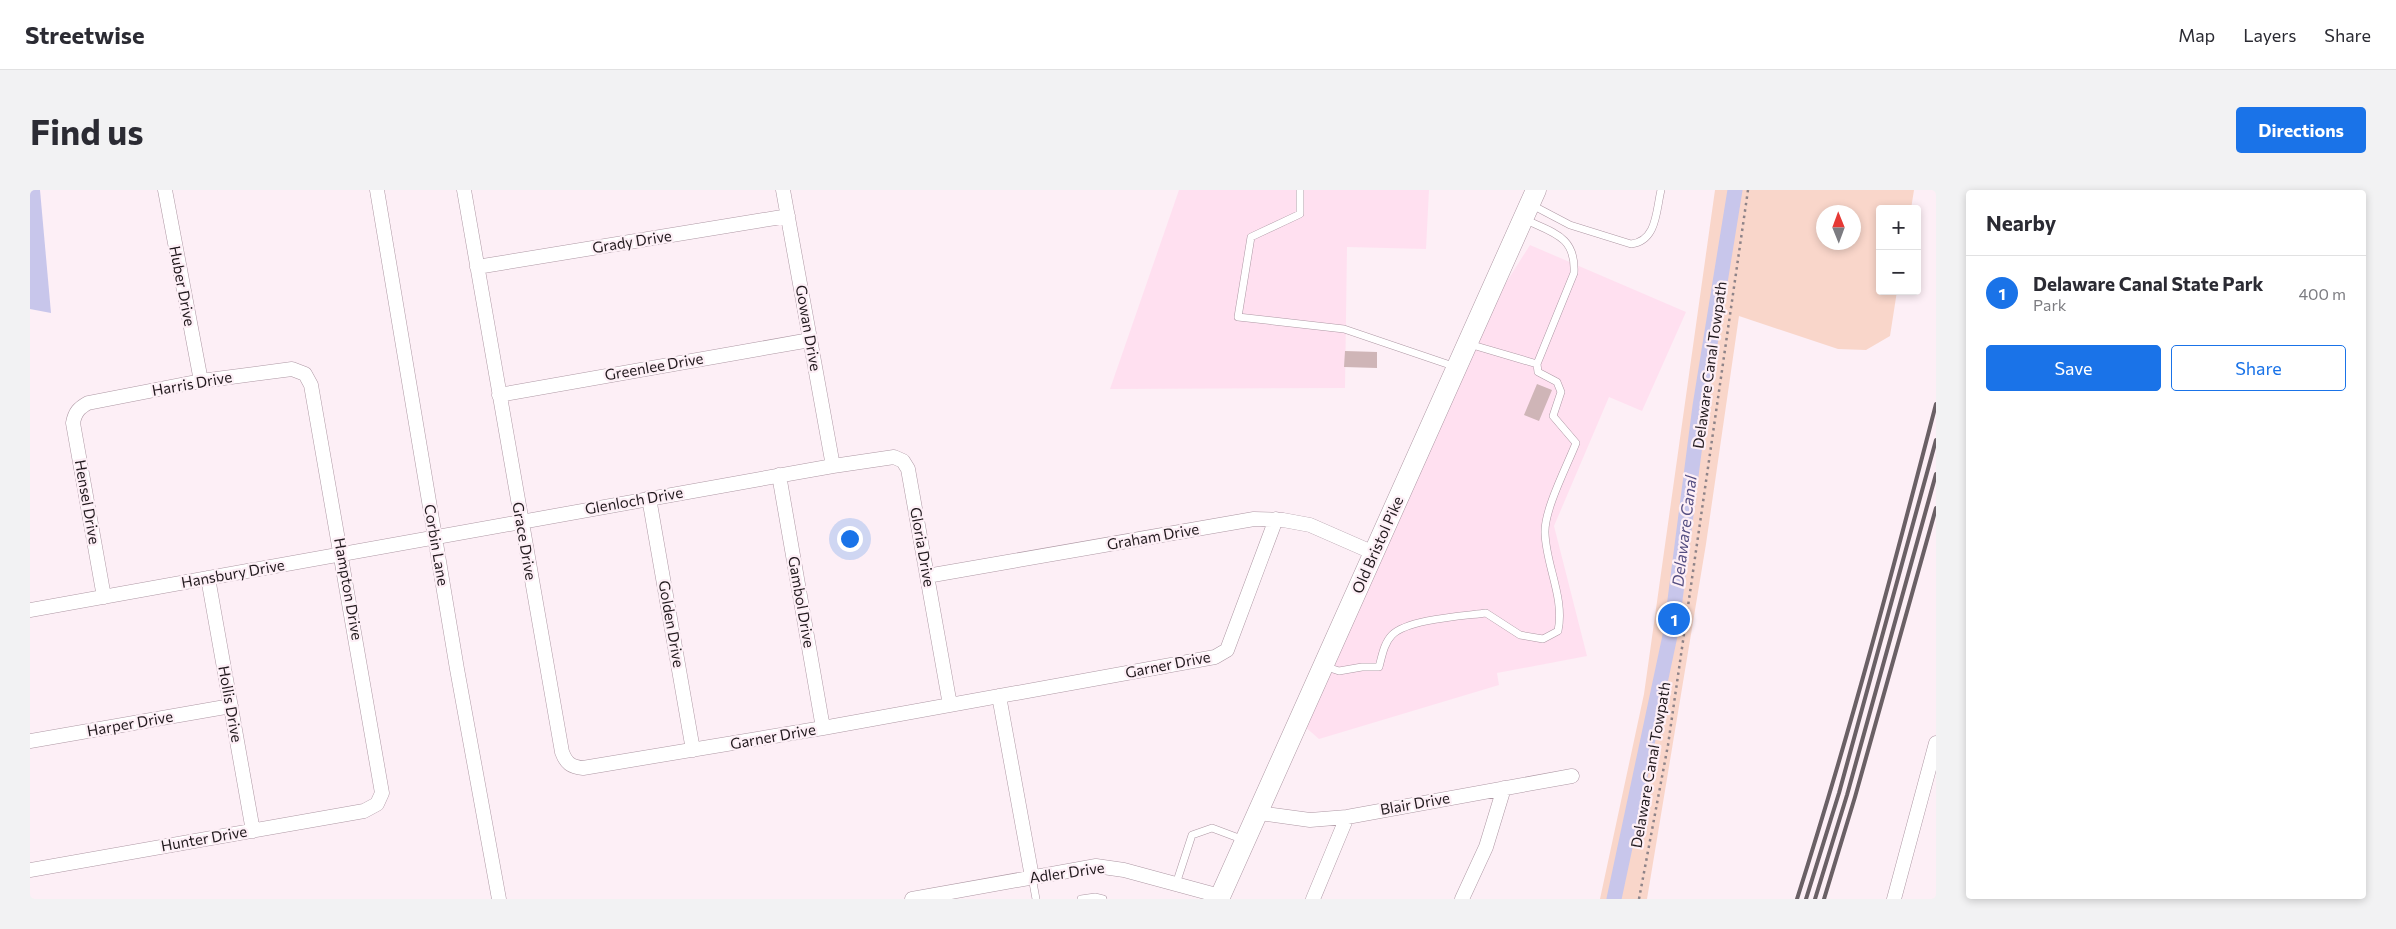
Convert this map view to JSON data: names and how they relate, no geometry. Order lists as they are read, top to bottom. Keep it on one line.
{"streets":{"main road":["Old Bristol Pike"],"street":["Grady Drive","Huber Drive","Gowan Drive","Greenlee Drive","Harris Drive","Glenloch Drive","Hensel Drive","Graham Drive","Grace Drive","Corbin Lane","Gloria Drive","Hansbury Drive","Hampton Drive","Gambol Drive","Golden Drive","Garner Drive","Hollis Drive","Harper Drive","Blair Drive","Hunter Drive","Adler Drive"],"path":["Delaware Canal Towpath"]},"crossings":[["Grady Drive","Gowan Drive"],["Grady Drive","Grace Drive"],["Huber Drive","Harris Drive"],["Gowan Drive","Greenlee Drive"],["Gowan Drive","Glenloch Drive"],["Gowan Drive","Gloria Drive"],["Greenlee Drive","Grace Drive"],["Harris Drive","Hensel Drive"],["Harris Drive","Hampton Drive"],["Glenloch Drive","Grace Drive"],["Glenloch Drive","Corbin Lane"],["Glenloch Drive","Gloria Drive"],["Glenloch Drive","Hansbury Drive"],["Glenloch Drive","Gambol Drive"],["Glenloch Drive","Golden Drive"],["Hensel Drive","Hansbury Drive"],["Graham Drive","Old Bristol Pike"],["Graham Drive","Gloria Drive"],["Graham Drive","Garner Drive"],["Grace Drive","Golden Drive"],["Grace Drive","Garner Drive"],["Corbin Lane","Hansbury Drive"],["Old Bristol Pike","Blair Drive"],["Old Bristol Pike","Adler Drive"],["Gloria Drive","Garner Drive"],["Hansbury Drive","Hampton Drive"],["Hansbury Drive","Hollis Drive"],["Hampton Drive","Hunter Drive"],["Gambol Drive","Garner Drive"],["Golden Drive","Garner Drive"],["Hollis Drive","Harper Drive"],["Hollis Drive","Hunter Drive"]],"water":["Delaware Canal"],"north":"top","page":{"header":"Streetwise","nav":["Map","Layers","Share"],"buttons":["Directions",["Save","Share"]],"title":"Find us","heading":"Nearby","map_buttons":["+","−"],"list":[{"mark":"1","name":"Delaware Canal State Park","note":"Park","value":"400 m"}],"pins":"1"}}
